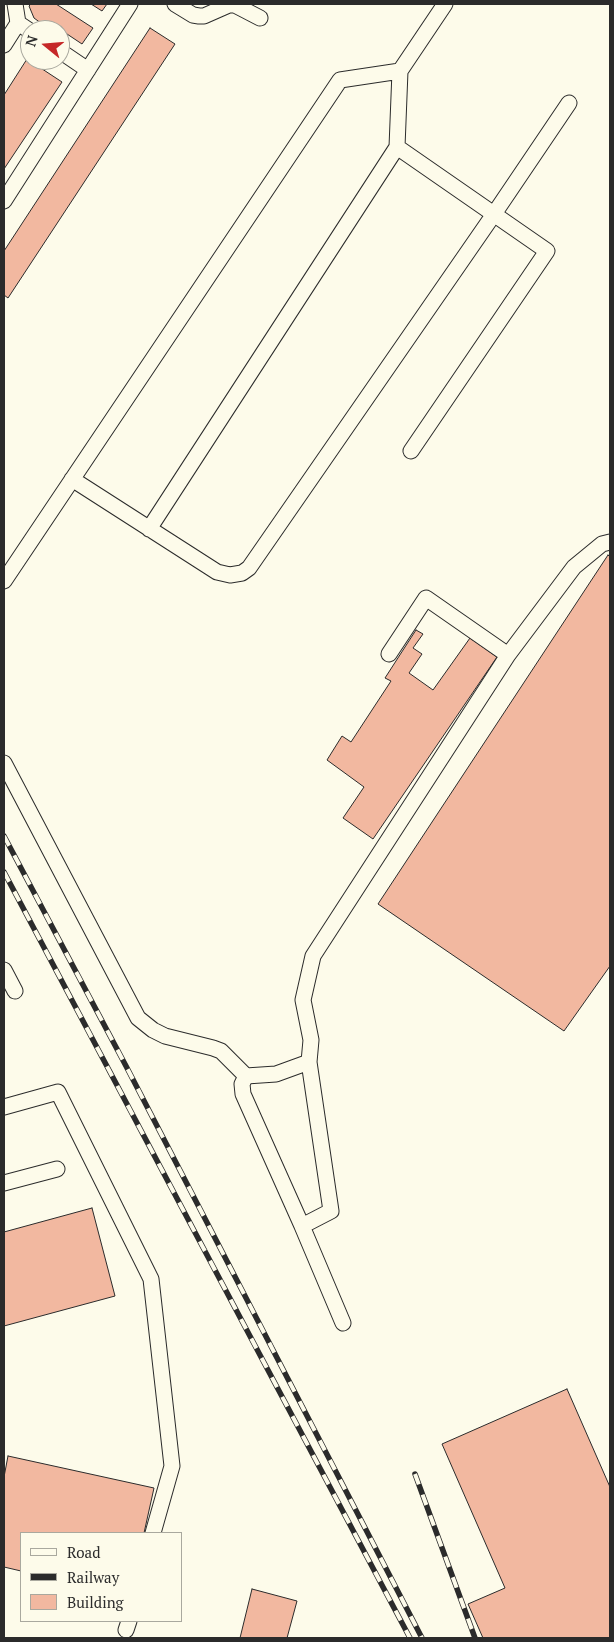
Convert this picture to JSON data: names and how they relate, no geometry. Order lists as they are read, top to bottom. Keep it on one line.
{"legend":["Road","Railway","Building"],"north":"left"}
